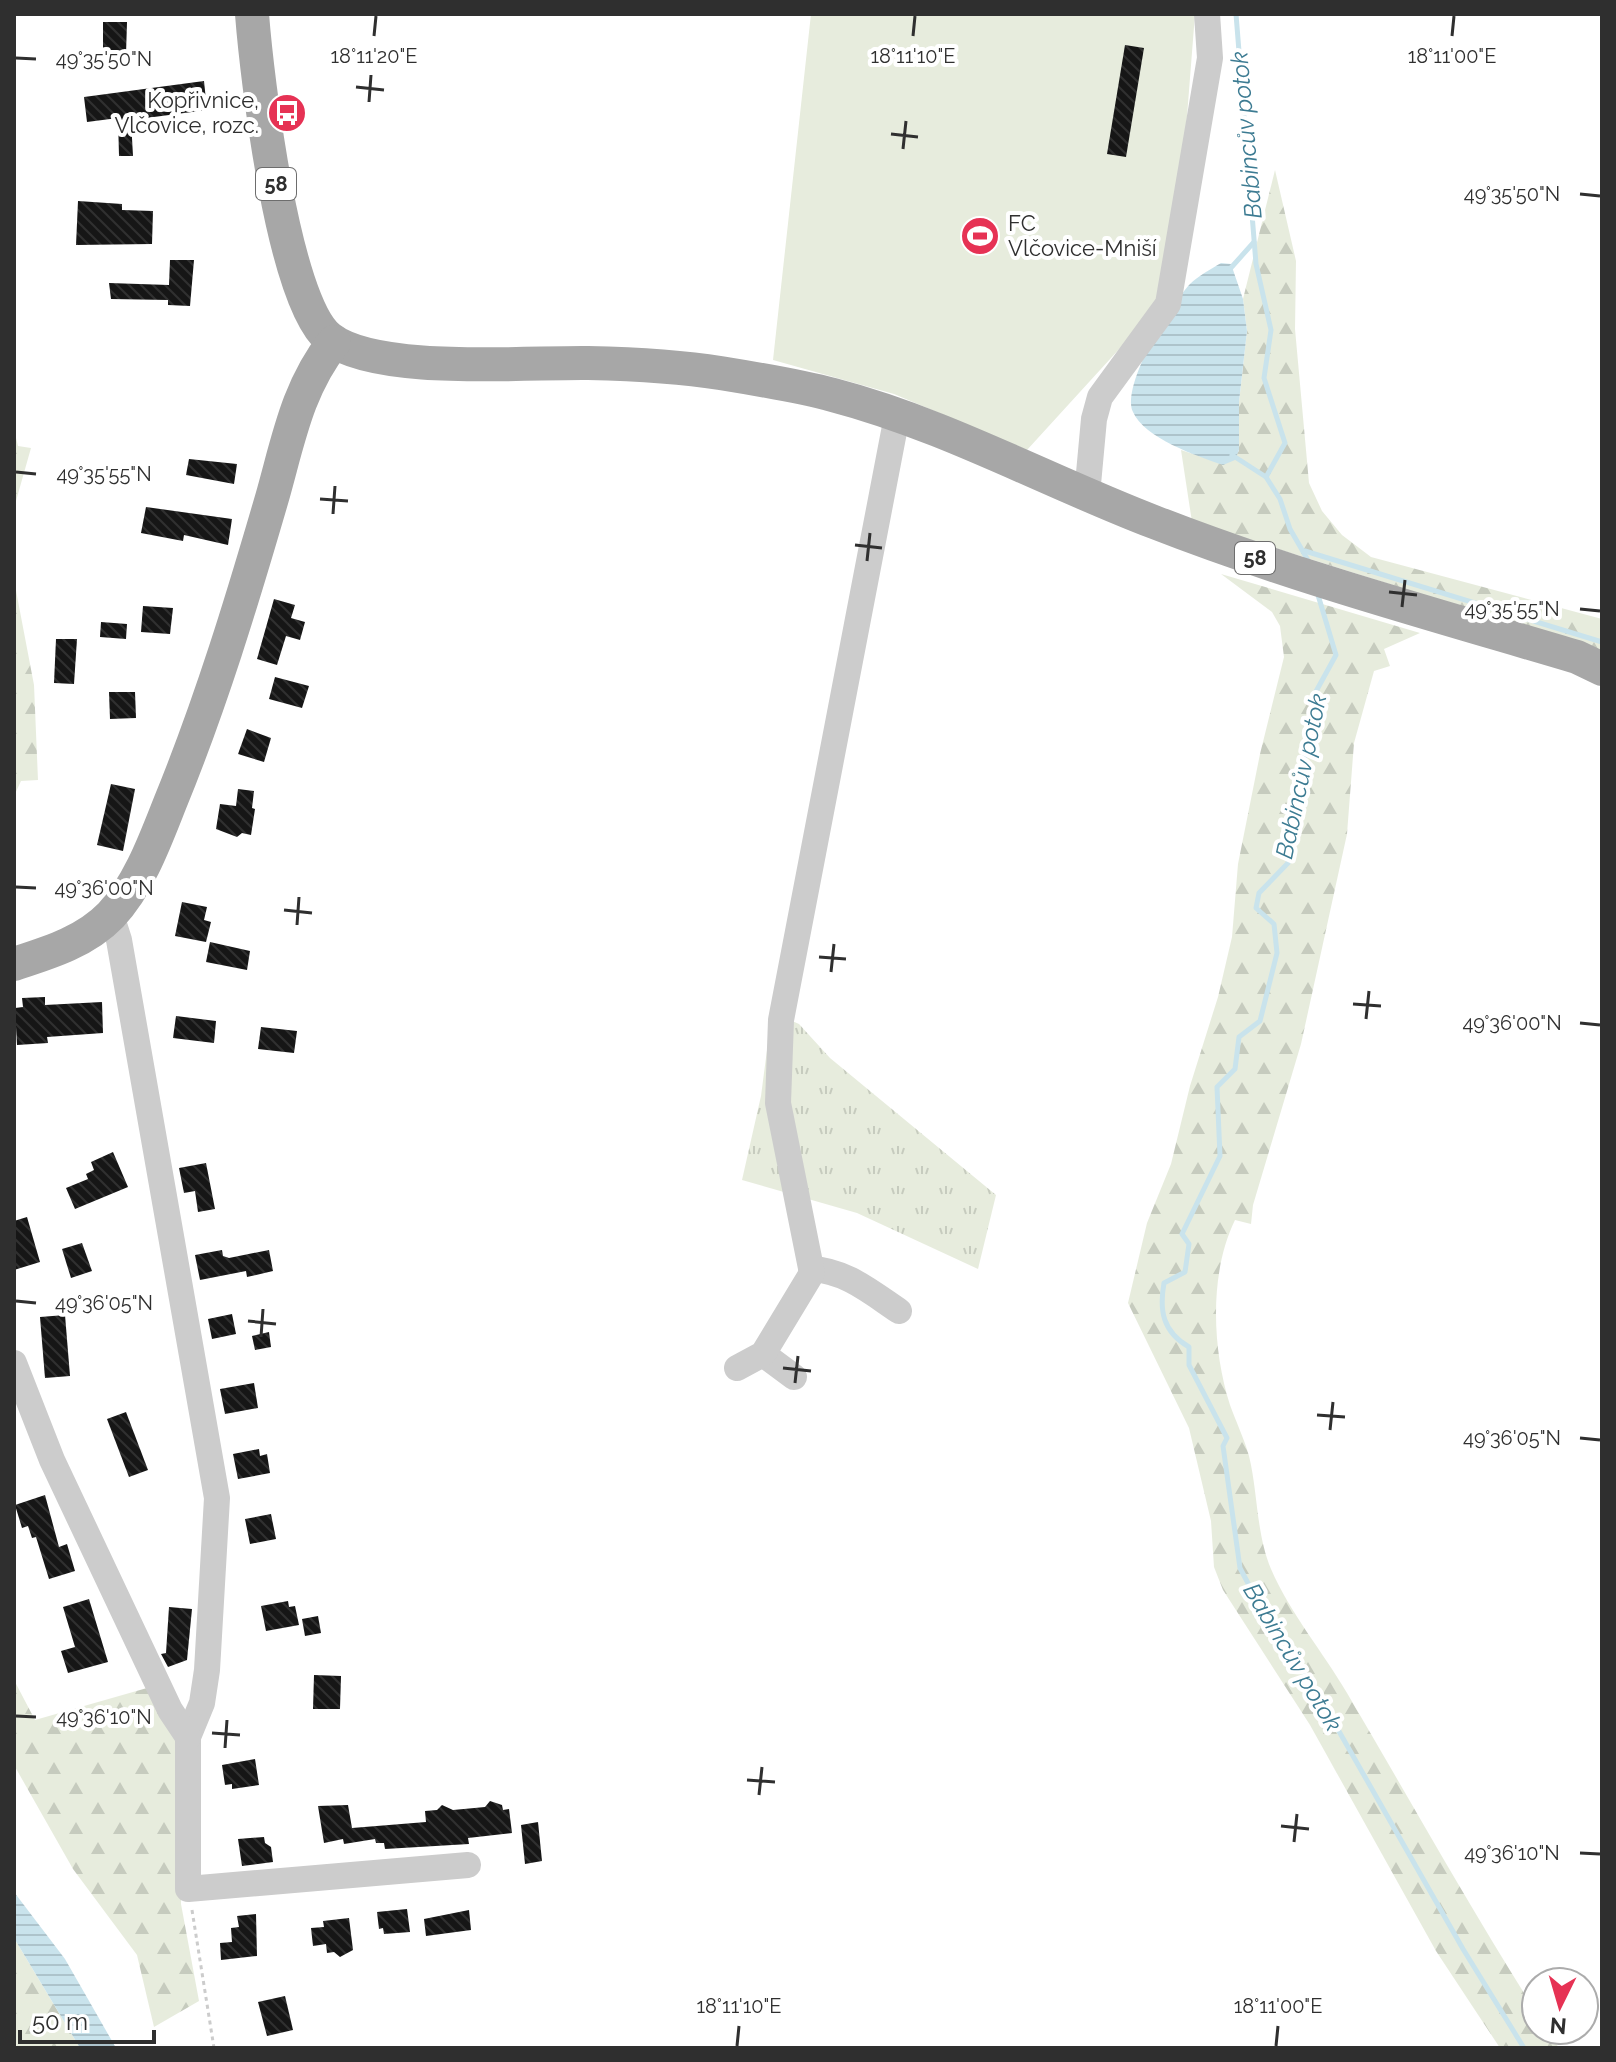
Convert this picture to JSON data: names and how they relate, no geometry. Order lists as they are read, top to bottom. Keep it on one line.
{"streets":{"main road":["58"]},"water":["Babincův potok"],"places":{"bus stop":["Kopřivnice, Vlčovice, rozc."],"sports":["FC Vlčovice-Mniší"]},"scale_bar":"50 m","north":"bottom","coordinates":["18°11'20\"E","18°11'10\"E","18°11'00\"E","49°35'50\"N","49°35'55\"N","49°36'00\"N","49°36'05\"N","49°36'10\"N"]}
